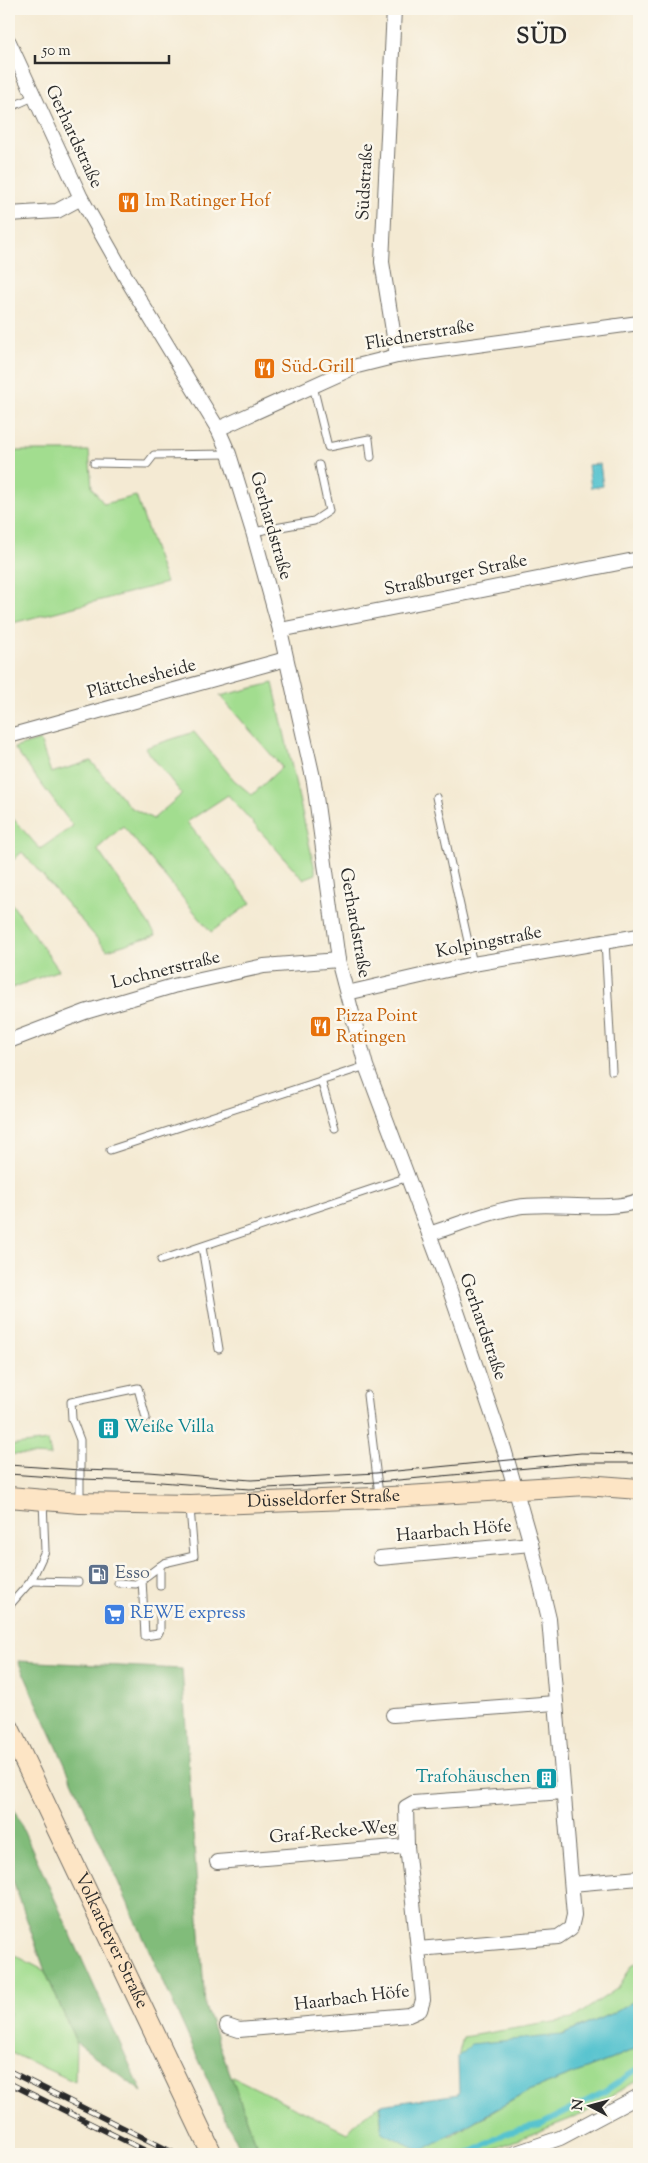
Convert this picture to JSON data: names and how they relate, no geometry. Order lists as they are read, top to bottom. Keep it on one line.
{"streets":{"main road":["Düsseldorfer Straße","Volkardeyer Straße"],"street":["Gerhardstraße","Südstraße","Fliednerstraße","Straßburger Straße","Plättchesheide","Kolpingstraße","Lochnerstraße","Haarbach Höfe","Graf-Recke-Weg"]},"crossings":[["Gerhardstraße","Fliednerstraße"],["Gerhardstraße","Straßburger Straße"],["Gerhardstraße","Plättchesheide"],["Gerhardstraße","Kolpingstraße"],["Gerhardstraße","Lochnerstraße"],["Gerhardstraße","Düsseldorfer Straße"],["Gerhardstraße","Haarbach Höfe"],["Südstraße","Fliednerstraße"],["Düsseldorfer Straße","Haarbach Höfe"],["Haarbach Höfe","Graf-Recke-Weg"]],"districts":["SÜD"],"places":{"restaurant":["Im Ratinger Hof","Süd-Grill","Pizza Point Ratingen"],"building":["Weiße Villa","Trafohäuschen"],"fuel station":["Esso"],"supermarket":["REWE express"]},"scale_bar":"50 m","north":"left"}
